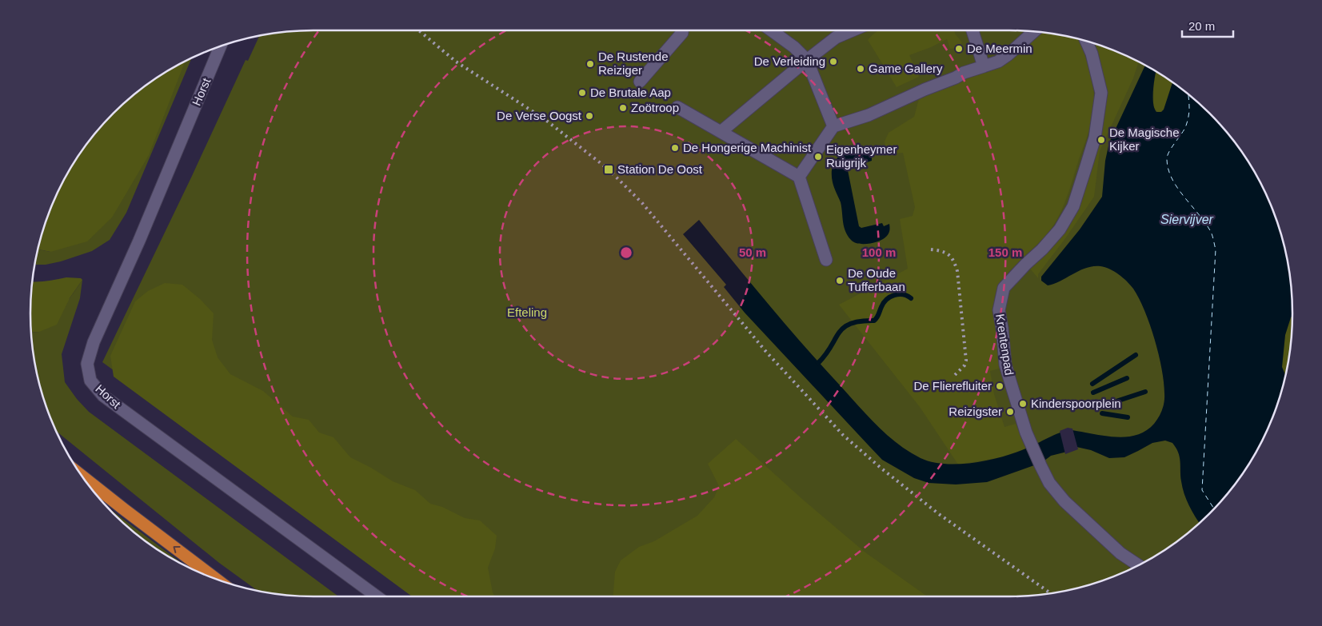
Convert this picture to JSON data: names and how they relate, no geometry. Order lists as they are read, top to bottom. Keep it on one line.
{"streets":{"street":["Horst","Krentenpad"]},"water":["Siervijver"],"parks":["Efteling"],"places":{"other":["De Meermin","De Verleiding","De Rustende Reiziger","Game Gallery","De Brutale Aap","Zoötroop","De Verse Oogst","De Magische Kijker","De Hongerige Machinist","Eigenheymer Ruigrijk","De Oude Tufferbaan","De Flierefluiter","Kinderspoorplein","Reizigster"],"transit":["Station De Oost"]},"scale_bar":"20 m","rings":["50 m","100 m","150 m"]}
